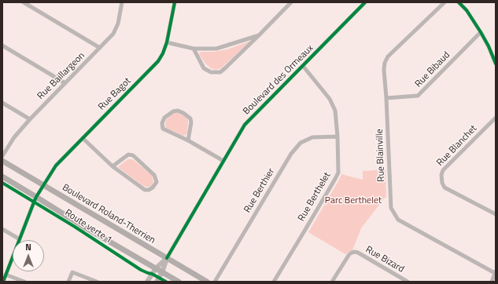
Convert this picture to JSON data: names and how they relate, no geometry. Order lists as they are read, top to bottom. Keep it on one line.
{"streets":{"main road":["Boulevard Roland-Therrien"],"street":["Rue Bibaud","Rue Baillargeon","Boulevard des Ormeaux","Rue Bagot","Rue Blanchet","Rue Blainville","Rue Berthier","Rue Berthelet","Rue Bizard"],"cycle path":["Route verte 1"]},"crossings":[["Rue Bibaud","Rue Blainville"],["Boulevard des Ormeaux","Rue Berthelet"],["Boulevard des Ormeaux","Boulevard Roland-Therrien"],["Rue Bagot","Boulevard Roland-Therrien"],["Rue Berthier","Rue Berthelet"]],"parks":["Parc Berthelet"],"north":"top"}
